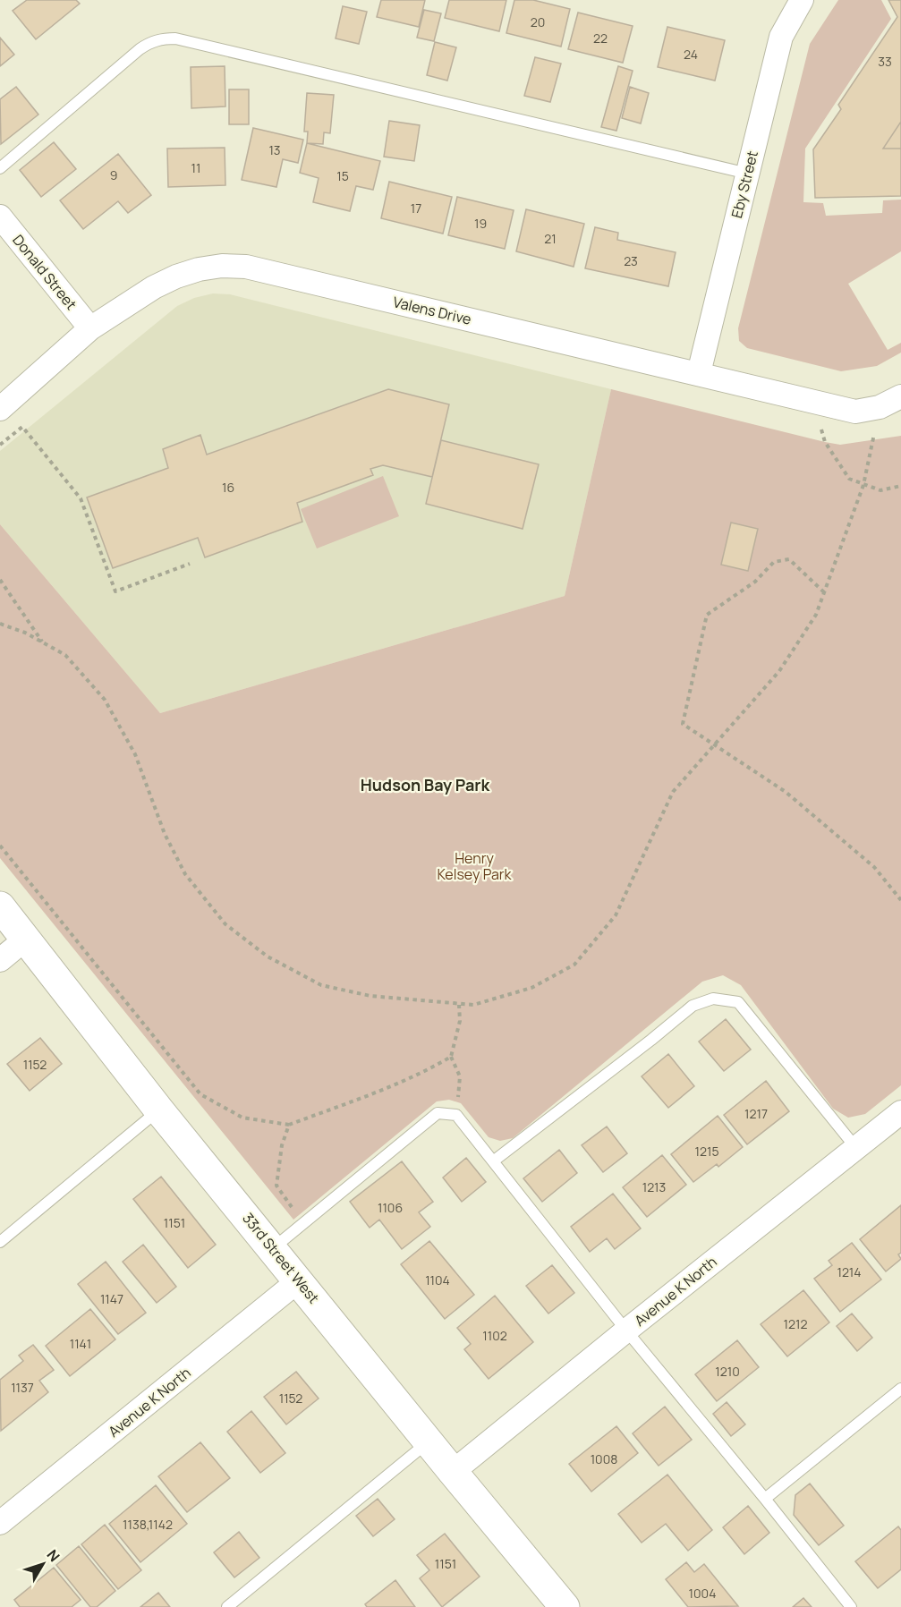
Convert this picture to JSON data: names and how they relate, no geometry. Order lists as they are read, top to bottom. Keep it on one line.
{"streets":{"main road":["33rd Street West"],"street":["Eby Street","Donald Street","Valens Drive","Avenue K North"]},"crossings":[["Eby Street","Valens Drive"],["Donald Street","Valens Drive"],["33rd Street West","Avenue K North"]],"districts":["Hudson Bay Park"],"parks":["Henry Kelsey Park"],"house_numbers":["20","22","24","33","13","11","9","15","17","19","21","23","16","1152","1217","1215","1213","1106","1151","1214","1104","1147","1212","1102","1141","1210","1137","1152","1008","1138,1142","1151","1004"],"north":"top right"}
